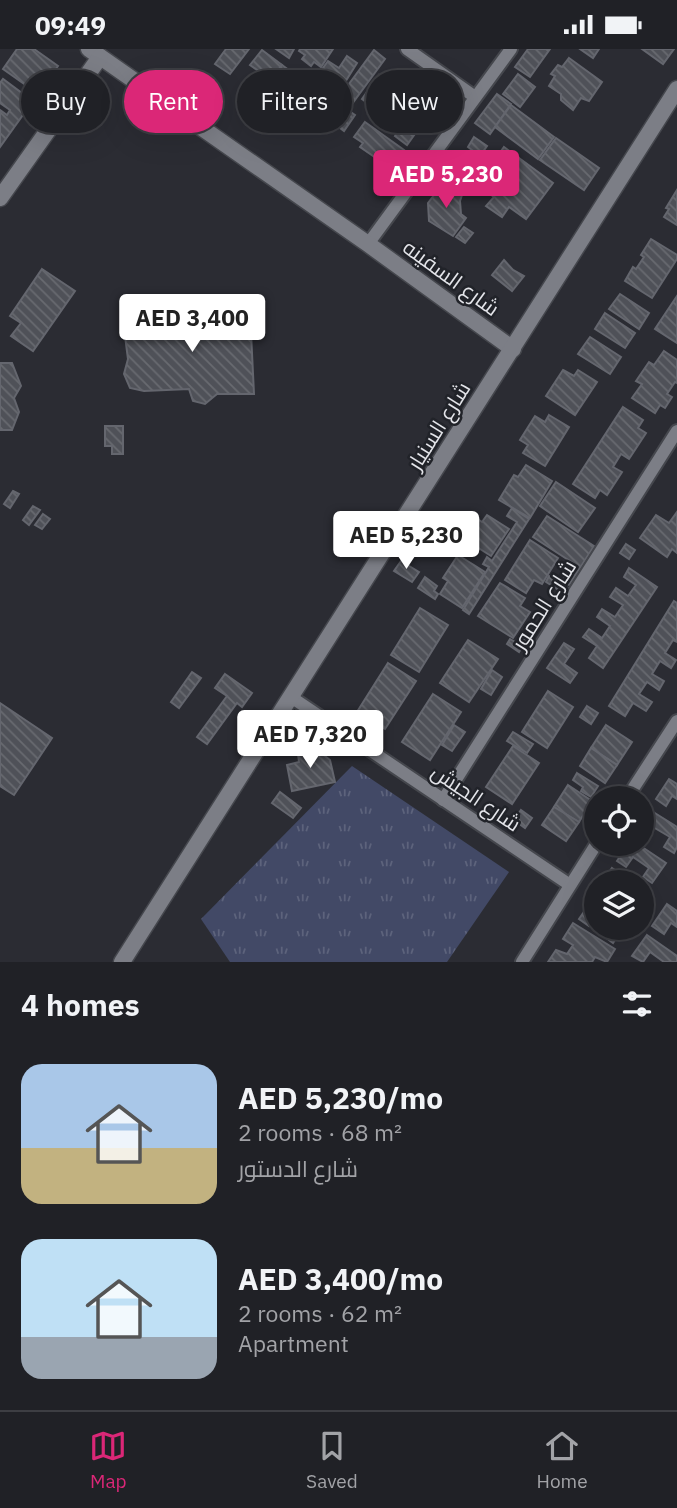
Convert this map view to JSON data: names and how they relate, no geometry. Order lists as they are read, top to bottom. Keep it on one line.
{"streets":{"street":["شارع السفينه","شارع السنيار","شارع الحمور","شارع الجيش"]},"crossings":[["شارع السفينه","شارع السنيار"],["شارع السنيار","شارع الجيش"],["شارع الحمور","شارع الجيش"]],"page":{"status":"09:49","chip":["Buy","Rent","Filters","New"],"price":["AED 5,230","AED 3,400","AED 5,230","AED 7,320"],"heading":"4 homes","list":[{"name":"AED 5,230/mo","note":"2 rooms · 68 m² · شارع الدستور"},{"name":"AED 3,400/mo","note":"2 rooms · 62 m² · Apartment"}],"tabs":["Map","Saved","Home"]}}
